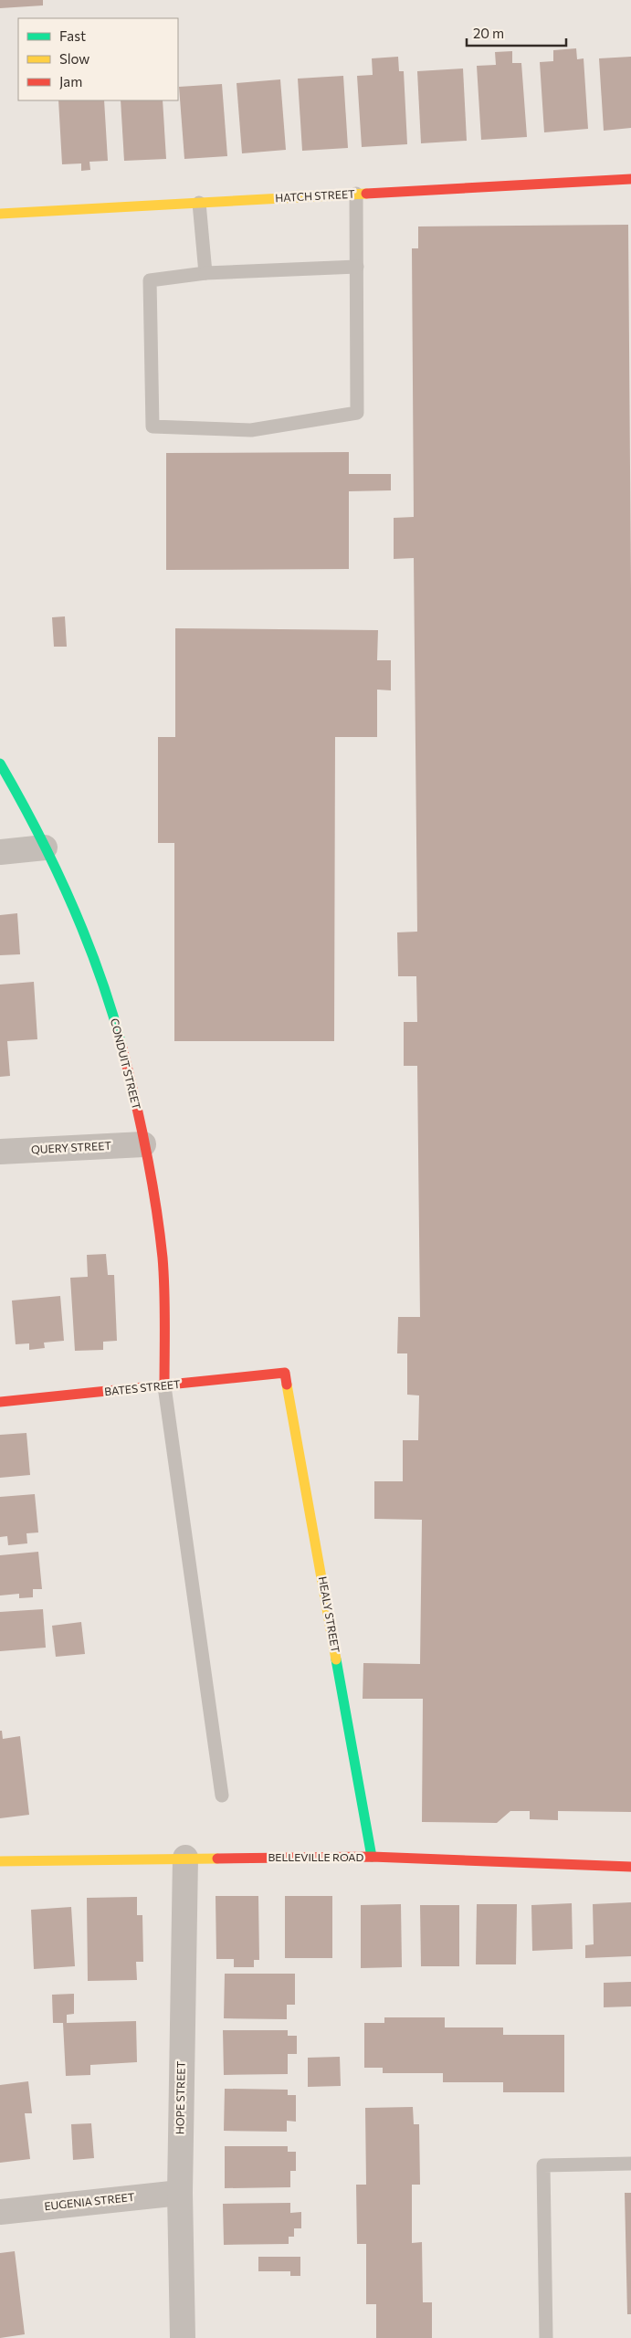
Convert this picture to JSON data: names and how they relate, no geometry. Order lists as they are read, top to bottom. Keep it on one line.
{"streets":{"street":["HATCH STREET","CONDUIT STREET","QUERY STREET","BATES STREET","HEALY STREET","BELLEVILLE ROAD","HOPE STREET","EUGENIA STREET"]},"crossings":[["CONDUIT STREET","QUERY STREET"],["CONDUIT STREET","BATES STREET"],["BATES STREET","HEALY STREET"],["HEALY STREET","BELLEVILLE ROAD"],["BELLEVILLE ROAD","HOPE STREET"],["HOPE STREET","EUGENIA STREET"]],"legend":["Fast","Slow","Jam"],"scale_bar":"20 m"}
